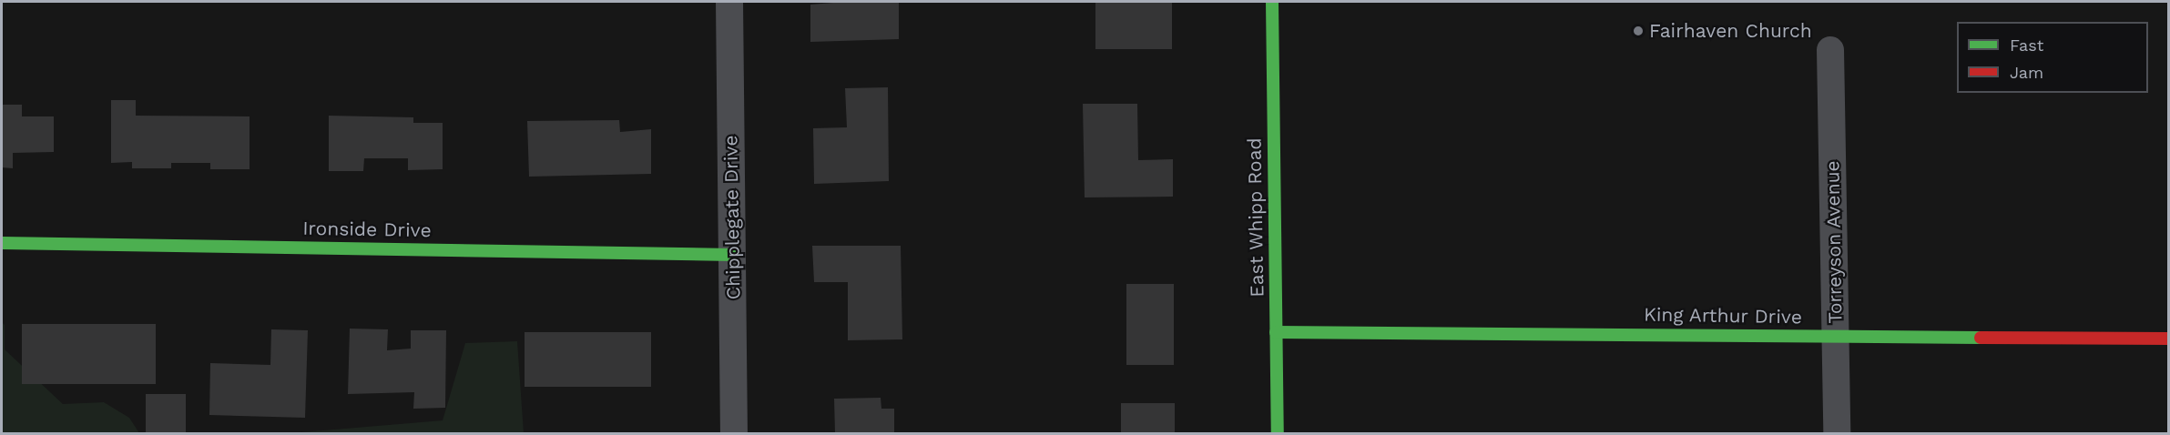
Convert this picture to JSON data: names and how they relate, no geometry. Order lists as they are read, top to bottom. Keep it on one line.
{"streets":{"street":["Chipplegate Drive","East Whipp Road","Ironside Drive","Torreyson Avenue","King Arthur Drive"]},"crossings":[["Chipplegate Drive","Ironside Drive"],["East Whipp Road","King Arthur Drive"],["Torreyson Avenue","King Arthur Drive"]],"places":["Fairhaven Church"],"legend":["Fast","Jam"]}
